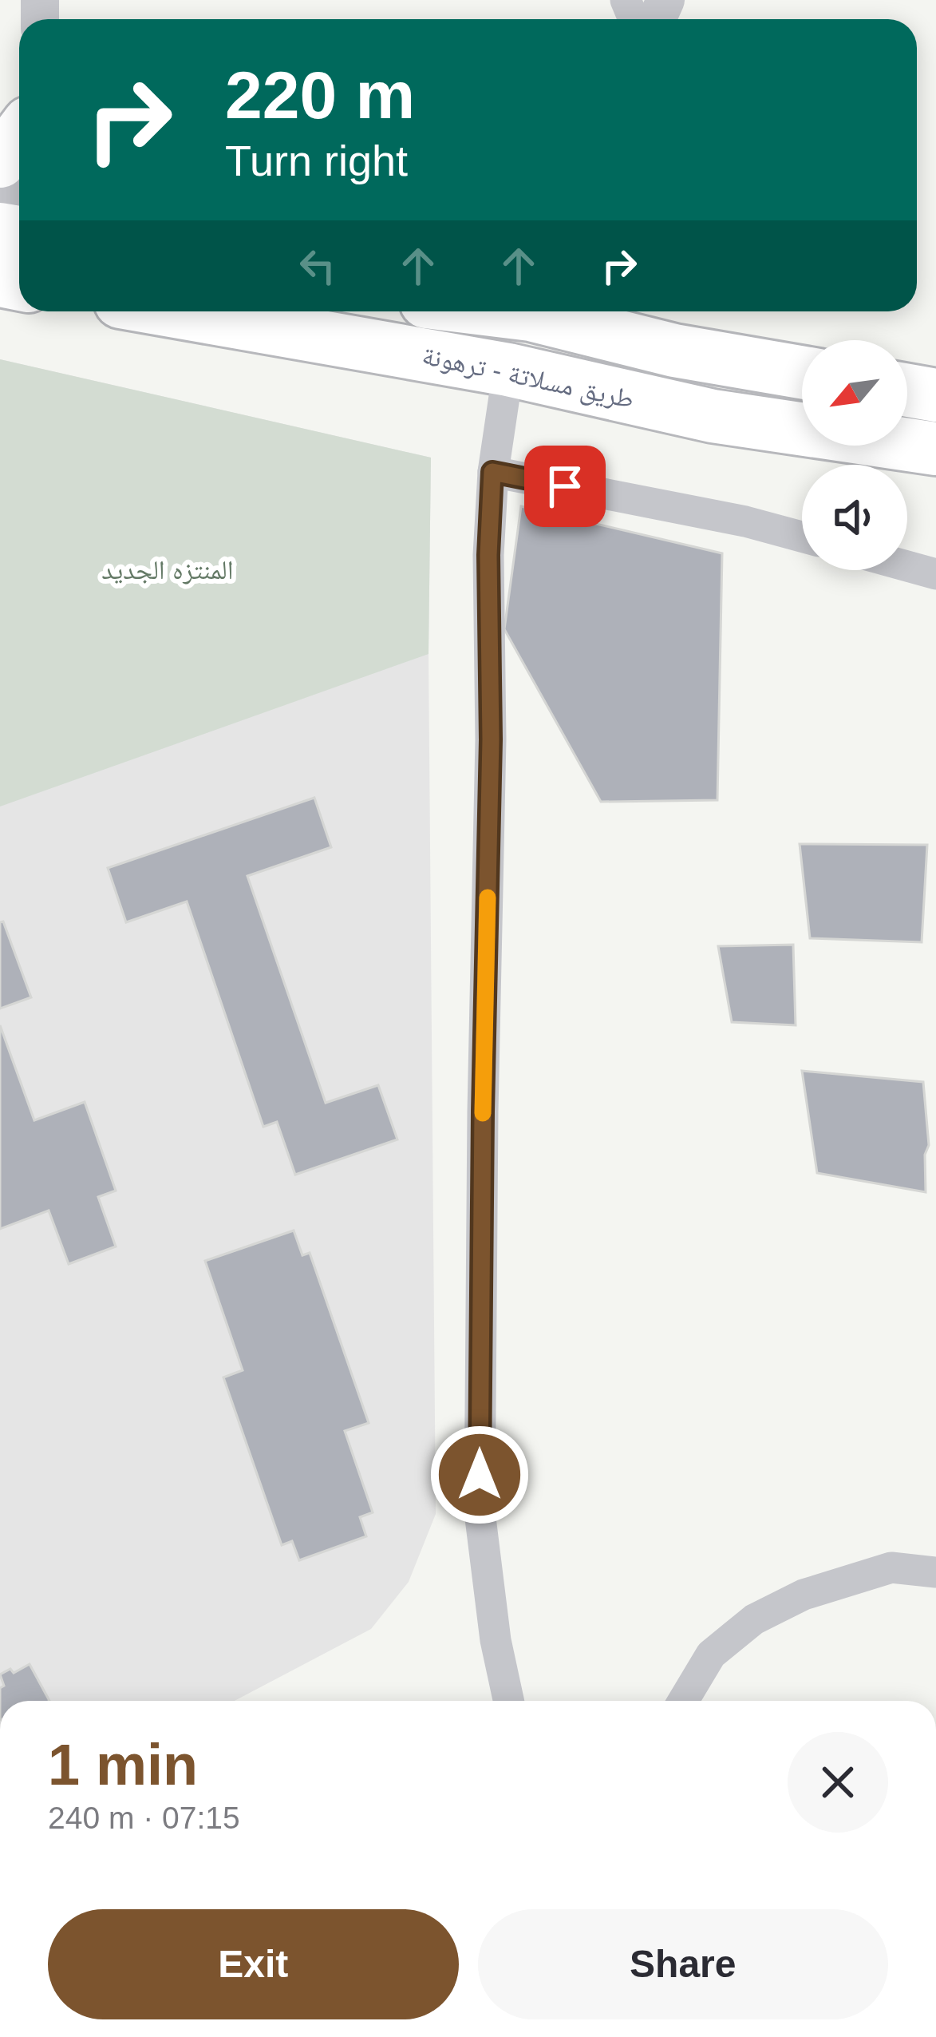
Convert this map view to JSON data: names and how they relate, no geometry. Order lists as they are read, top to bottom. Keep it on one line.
{"streets":{"highway":["طريق مسلاتة - ترهونة"]},"parks":["المنتزه الجديد"],"north":"bottom left","page":{"turn":["220 m","Turn right"],"heading":["1 min","240 m · 07:15"],"buttons":["Exit","Share"]}}
